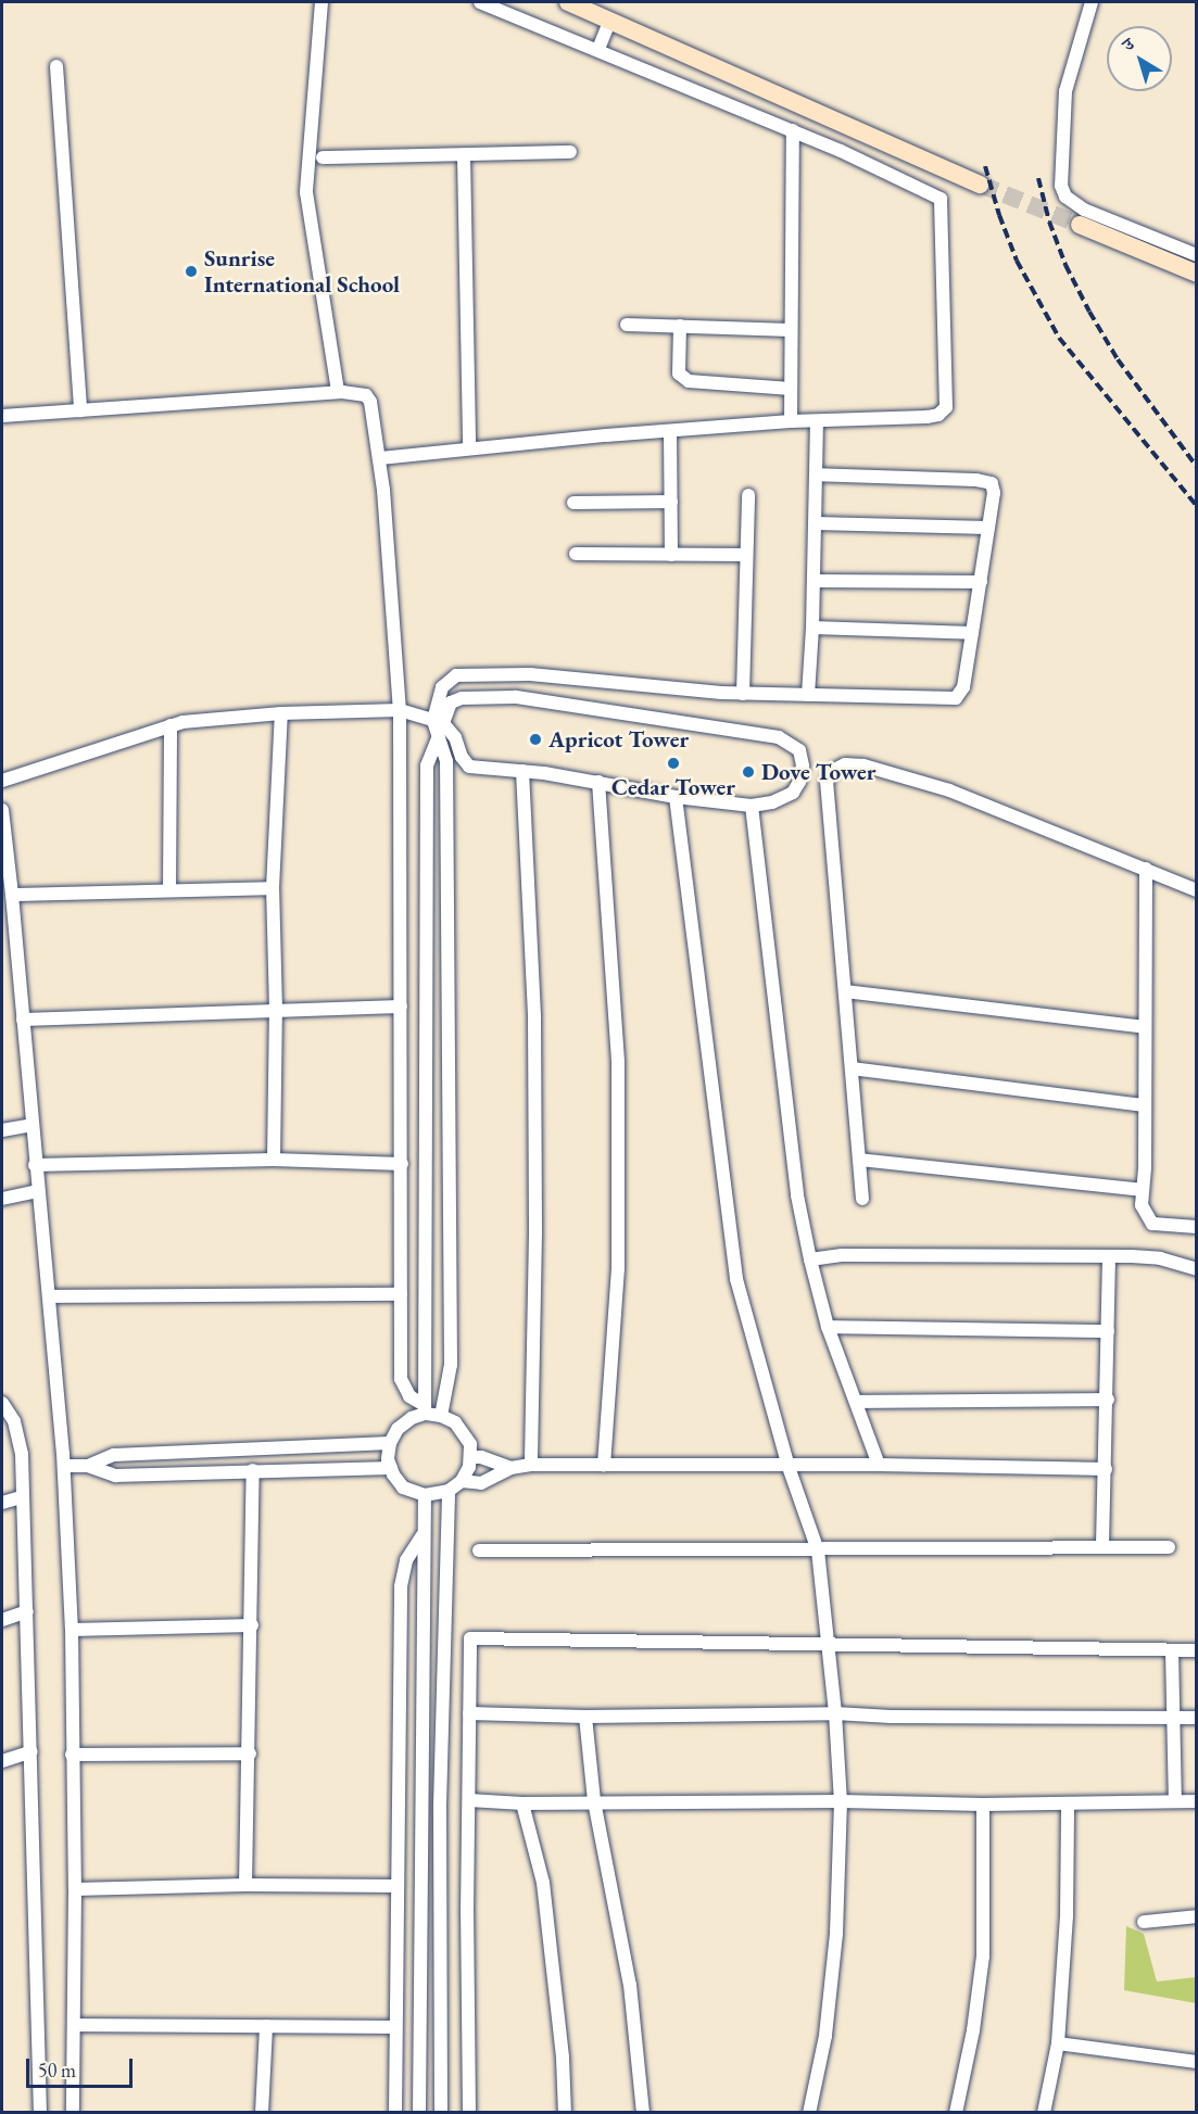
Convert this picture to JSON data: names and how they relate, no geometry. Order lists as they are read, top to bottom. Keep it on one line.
{"places":["Sunrise International School","Apricot Tower","Cedar Tower","Dove Tower"],"scale_bar":"50 m","north":"top left"}
